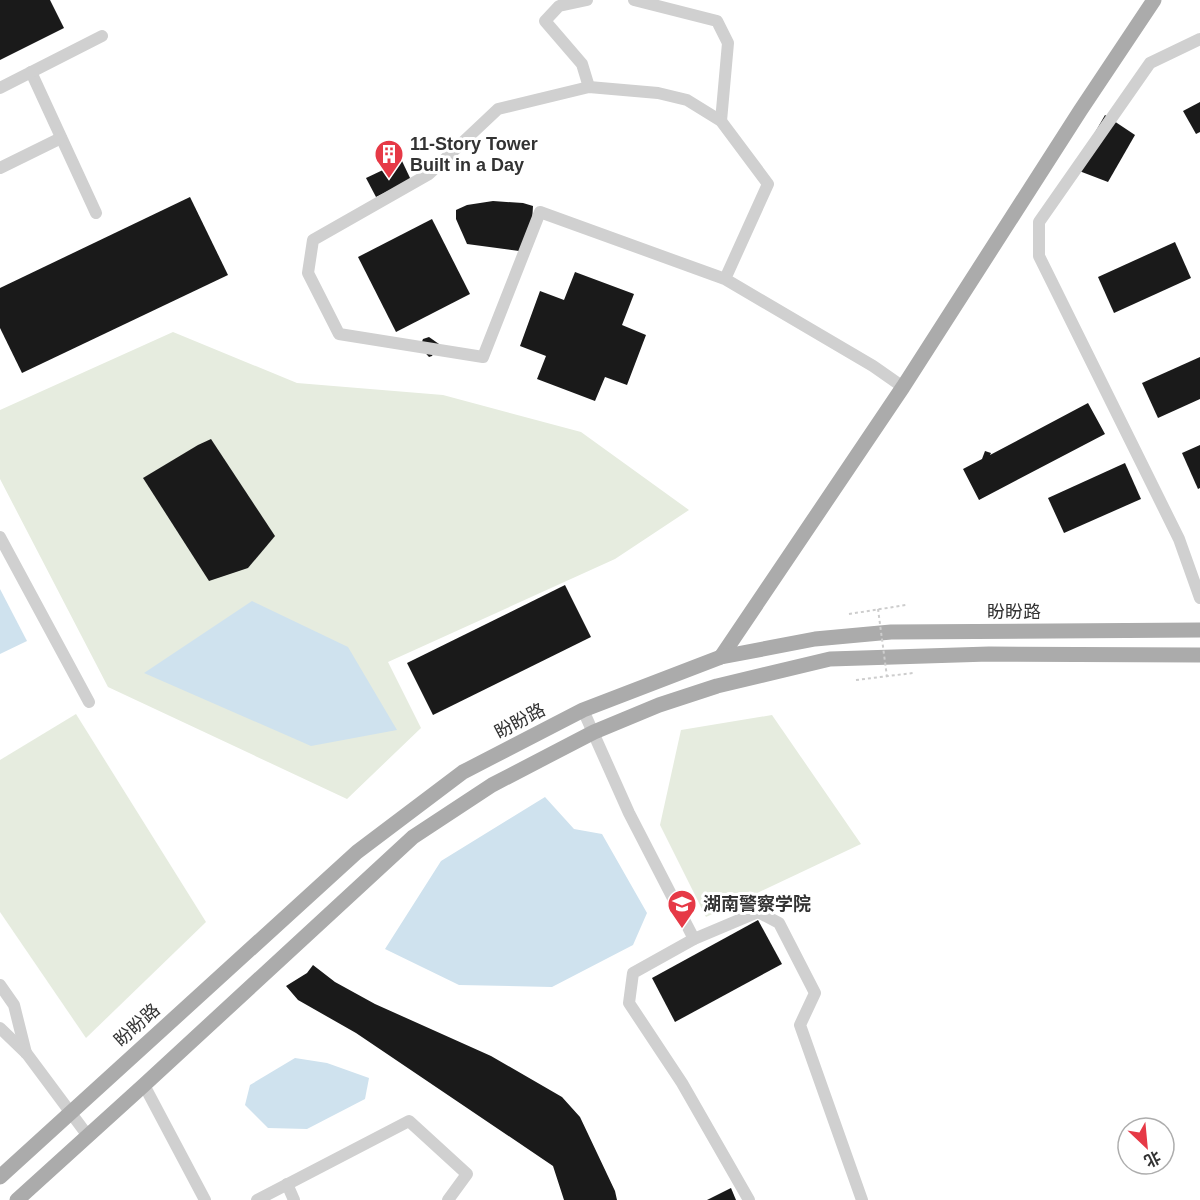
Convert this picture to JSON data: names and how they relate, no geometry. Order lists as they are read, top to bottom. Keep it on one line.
{"streets":{"main road":["盼盼路"]},"places":{"building":["11-Story Tower Built in a Day"],"school or university":["湖南警察学院"]},"north":"bottom right"}
